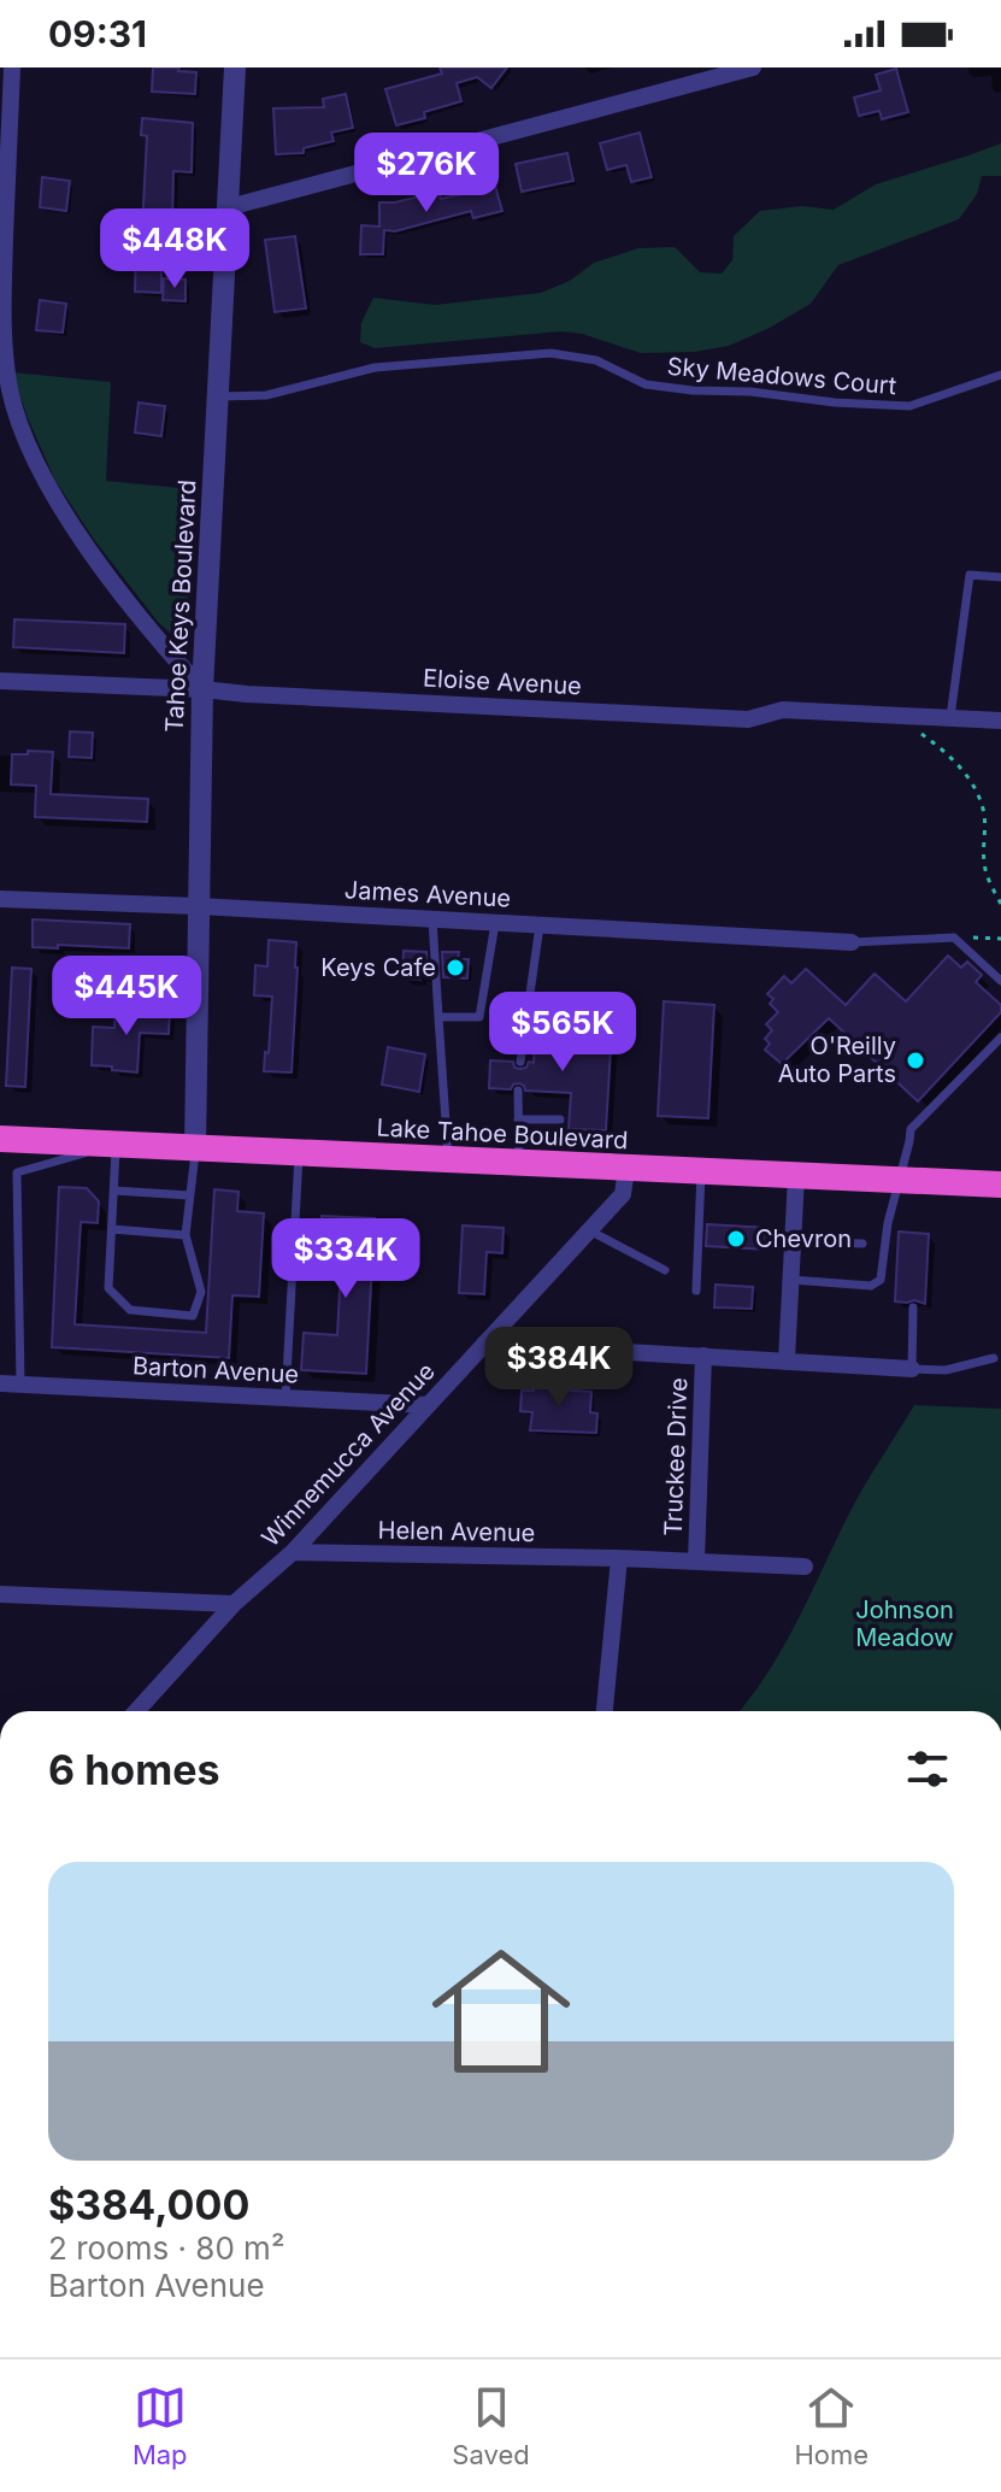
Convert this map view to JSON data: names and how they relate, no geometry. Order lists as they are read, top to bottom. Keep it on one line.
{"streets":{"highway":["Lake Tahoe Boulevard"],"street":["Tahoe Keys Boulevard","Eloise Avenue","James Avenue","Barton Avenue","Winnemucca Avenue","Truckee Drive","Helen Avenue"],"lane":["Sky Meadows Court"]},"crossings":[["Sky Meadows Court","Tahoe Keys Boulevard"],["Tahoe Keys Boulevard","Eloise Avenue"],["Tahoe Keys Boulevard","James Avenue"],["Tahoe Keys Boulevard","Lake Tahoe Boulevard"],["Lake Tahoe Boulevard","Winnemucca Avenue"],["Barton Avenue","Winnemucca Avenue"],["Winnemucca Avenue","Helen Avenue"],["Truckee Drive","Helen Avenue"]],"parks":["Johnson Meadow"],"places":["Keys Cafe","O'Reilly Auto Parts","Chevron"],"page":{"status":"09:31","price":["$276K","$448K","$445K","$565K","$334K","$384K"],"heading":"6 homes","list":[{"name":"$384,000","note":"2 rooms · 80 m² · Barton Avenue"}],"tabs":["Map","Saved","Home"]}}
